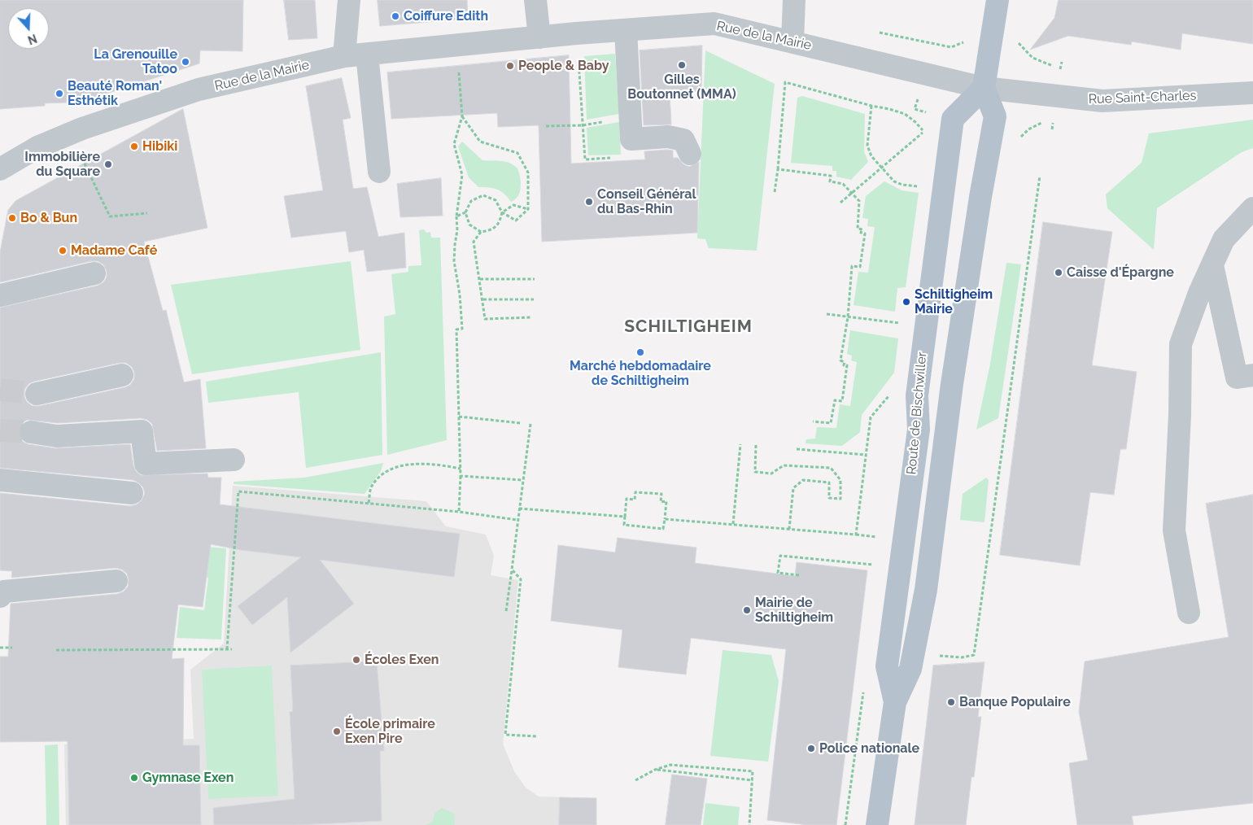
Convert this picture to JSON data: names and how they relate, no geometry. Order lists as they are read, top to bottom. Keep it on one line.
{"streets":{"main road":["Route de Bischwiller"],"street":["Rue de la Mairie","Rue Saint-Charles"]},"crossings":[["Rue de la Mairie","Rue Saint-Charles"],["Rue de la Mairie","Route de Bischwiller"],["Rue Saint-Charles","Route de Bischwiller"]],"districts":["SCHILTIGHEIM"],"places":["Coiffure Edith","La Grenouille Tatoo","Gilles Boutonnet (MMA)","People & Baby","Beauté Roman' Esthétik","Hibiki","Immobilière du Square","Conseil Général du Bas-Rhin","Bo & Bun","Madame Café","Caisse d'Épargne","Schiltigheim Mairie","Marché hebdomadaire de Schiltigheim","Mairie de Schiltigheim","Écoles Exen","Banque Populaire","École primaire Exen Pire","Police nationale","Gymnase Exen"],"north":"bottom"}
